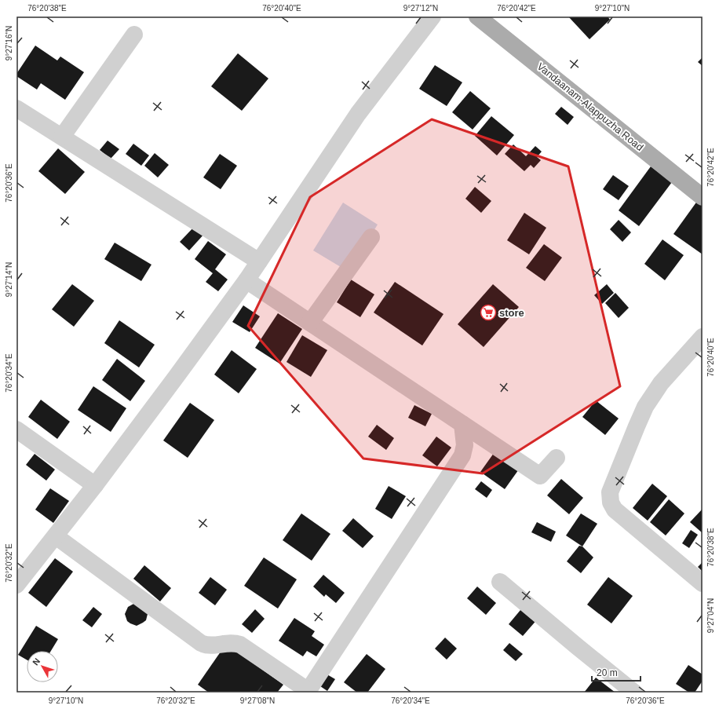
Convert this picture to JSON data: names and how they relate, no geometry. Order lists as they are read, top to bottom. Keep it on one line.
{"streets":{"main road":["Vandaanam-Alappuzha Road"]},"places":{"supermarket":["store"]},"scale_bar":"20 m","north":"top left","coordinates":["76°20'38\"E","76°20'40\"E","9°27'12\"N","76°20'42\"E","9°27'10\"N","9°27'16\"N","76°20'36\"E","9°27'14\"N","76°20'34\"E","76°20'32\"E","9°27'04\"N","9°27'08\"N"]}
